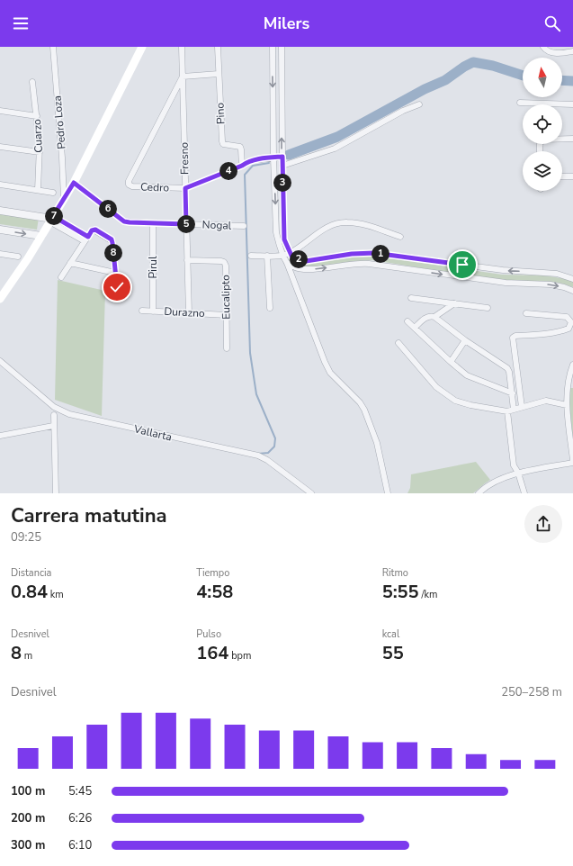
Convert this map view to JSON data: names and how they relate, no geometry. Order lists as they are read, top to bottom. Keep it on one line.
{"streets":{"street":["Pino","Pedro Loza","Cuarzo","Fresno","Cedro","Nogal","Pirul","Eucalipto","Durazno","Vallarta"]},"crossings":[["Pino","Cedro"],["Fresno","Cedro"],["Fresno","Nogal"],["Fresno","Eucalipto"],["Fresno","Durazno"],["Nogal","Pirul"],["Pirul","Durazno"],["Eucalipto","Durazno"]],"north":"top","page":{"header":"Milers","pins":["4","3","6","7","5","8","1","2"],"heading":["Carrera matutina","09:25"],"stats":[["Distancia","0.84 km"],["Tiempo","4:58"],["Ritmo","5:55 /km"],["Desnivel","8 m"],["Pulso","164 bpm"],["kcal","55"]],"chart":["Desnivel","250–258 m"],"list":[{"name":"100 m","note":"5:45"},{"name":"200 m","note":"6:26"},{"name":"300 m","note":"6:10"}]}}
